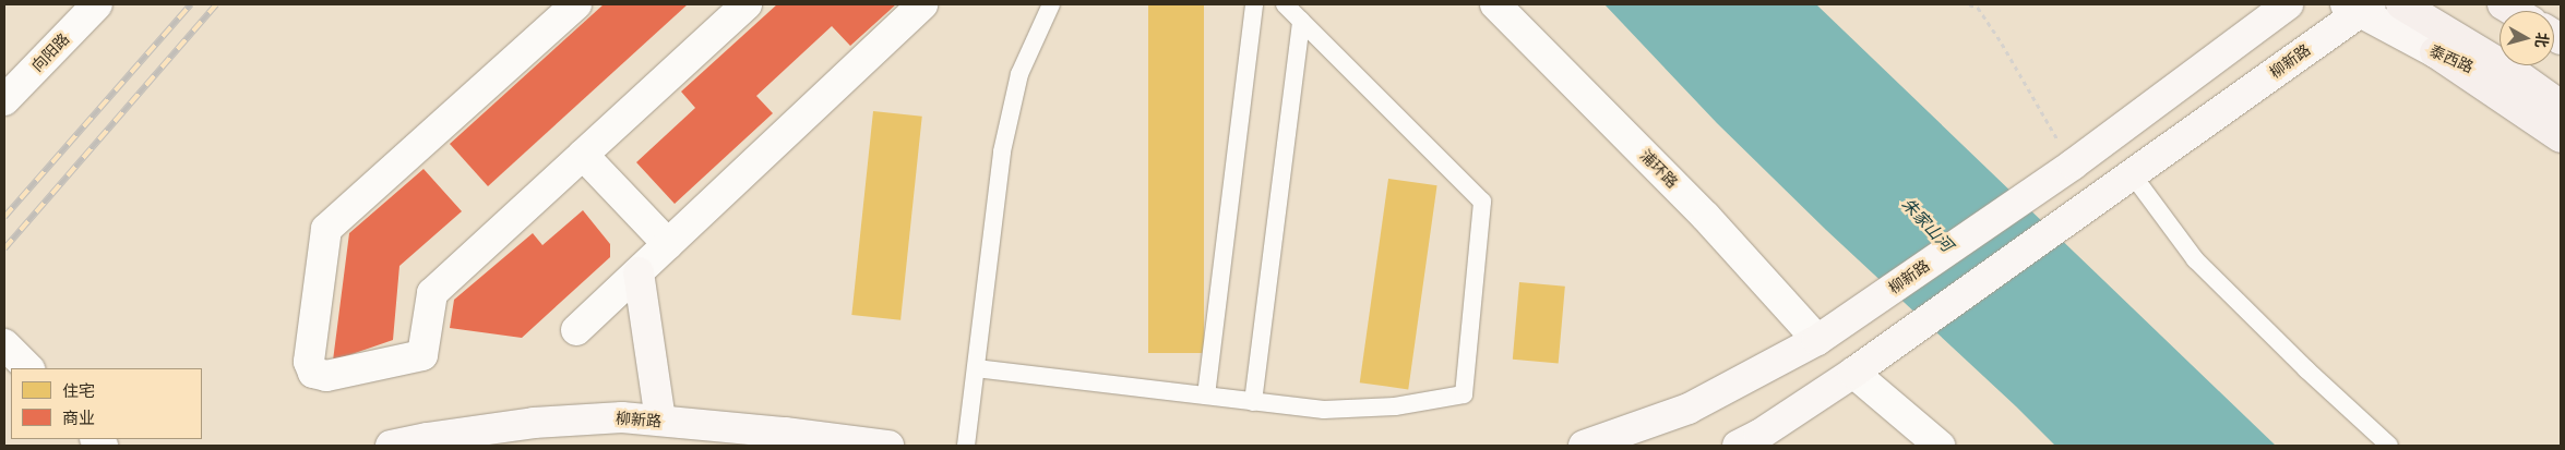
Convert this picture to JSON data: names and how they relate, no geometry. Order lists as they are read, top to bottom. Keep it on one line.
{"streets":{"main road":["泰西路","柳新路"],"street":["向阳路","浦环路"]},"crossings":[["泰西路","柳新路"],["柳新路","浦环路"]],"water":["朱家山河"],"legend":["住宅","商业"],"north":"right"}
